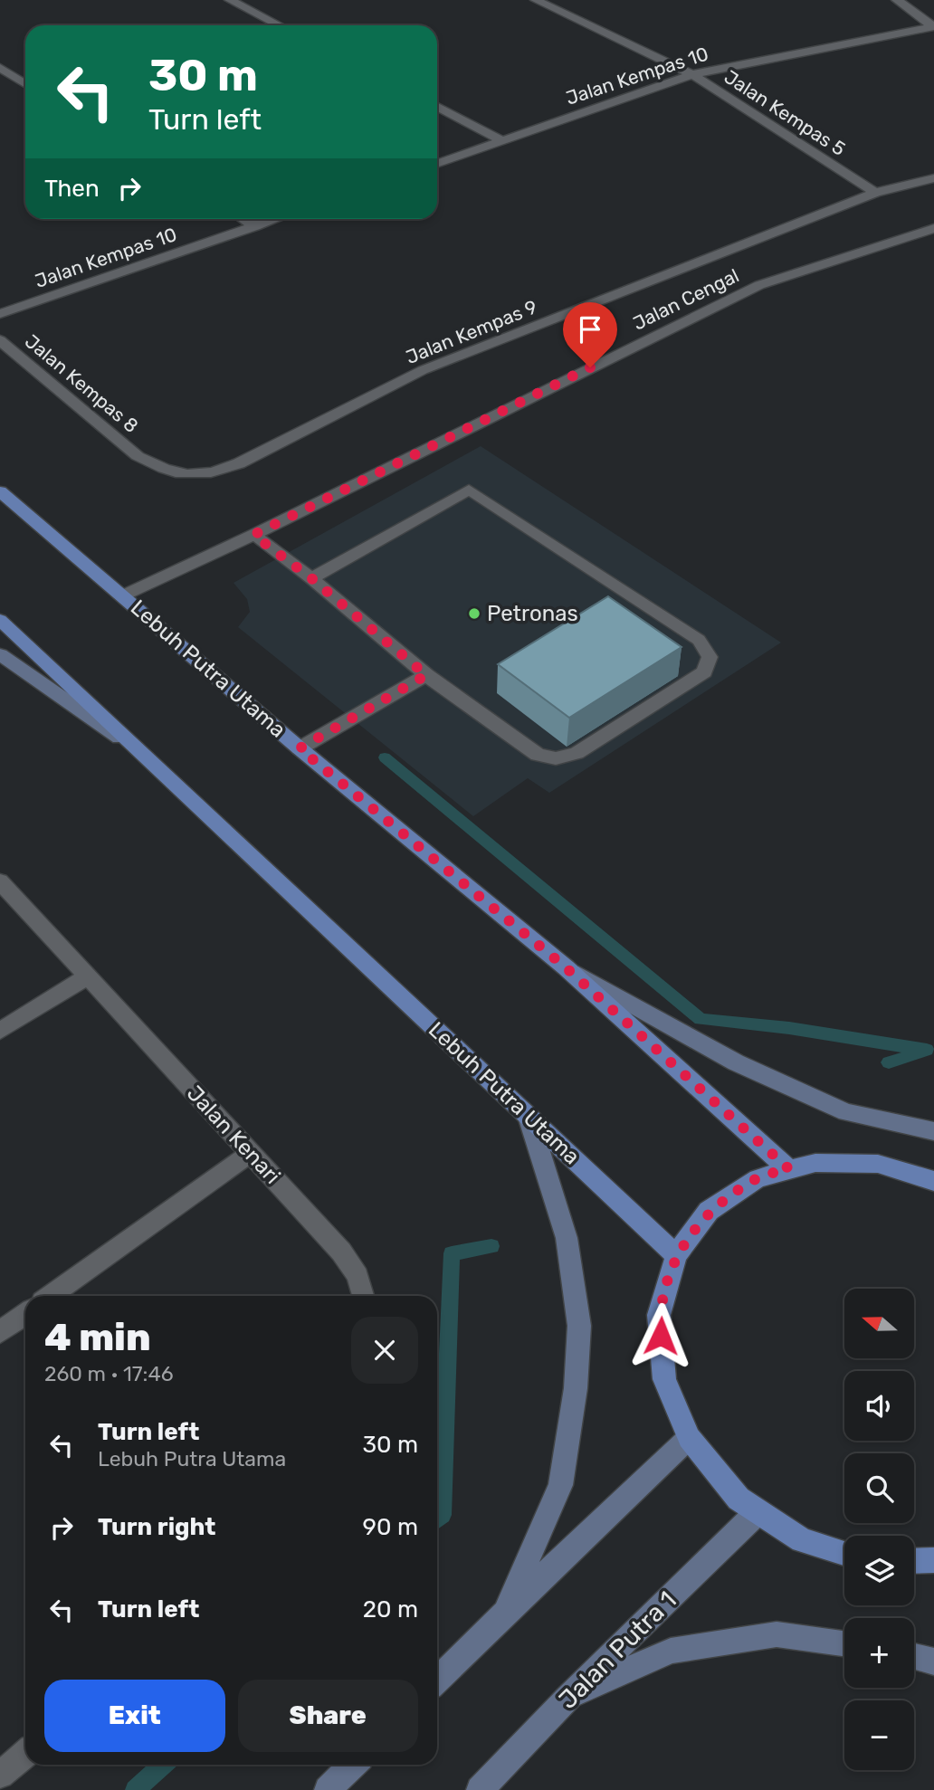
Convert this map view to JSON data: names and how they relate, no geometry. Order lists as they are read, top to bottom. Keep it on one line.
{"streets":{"main road":["Lebuh Putra Utama","Jalan Putra 1"],"street":["Jalan Kempas 10","Jalan Kempas 5","Jalan Cengal","Jalan Kempas 9","Jalan Kempas 8","Jalan Kenari"]},"crossings":[["Jalan Kempas 10","Jalan Kempas 5"],["Jalan Kempas 5","Jalan Kempas 9"],["Jalan Cengal","Lebuh Putra Utama"],["Jalan Kempas 9","Jalan Kempas 8"]],"places":["Petronas"],"north":"left","page":{"turn":["30 m","Turn left"],"then":"Then","map_buttons":["+","−"],"heading":["4 min","260 m · 17:46"],"list":[{"name":"Turn left","note":"Lebuh Putra Utama","value":"30 m"},{"name":"Turn right","value":"90 m"},{"name":"Turn left","value":"20 m"}],"buttons":["Exit","Share"]}}
